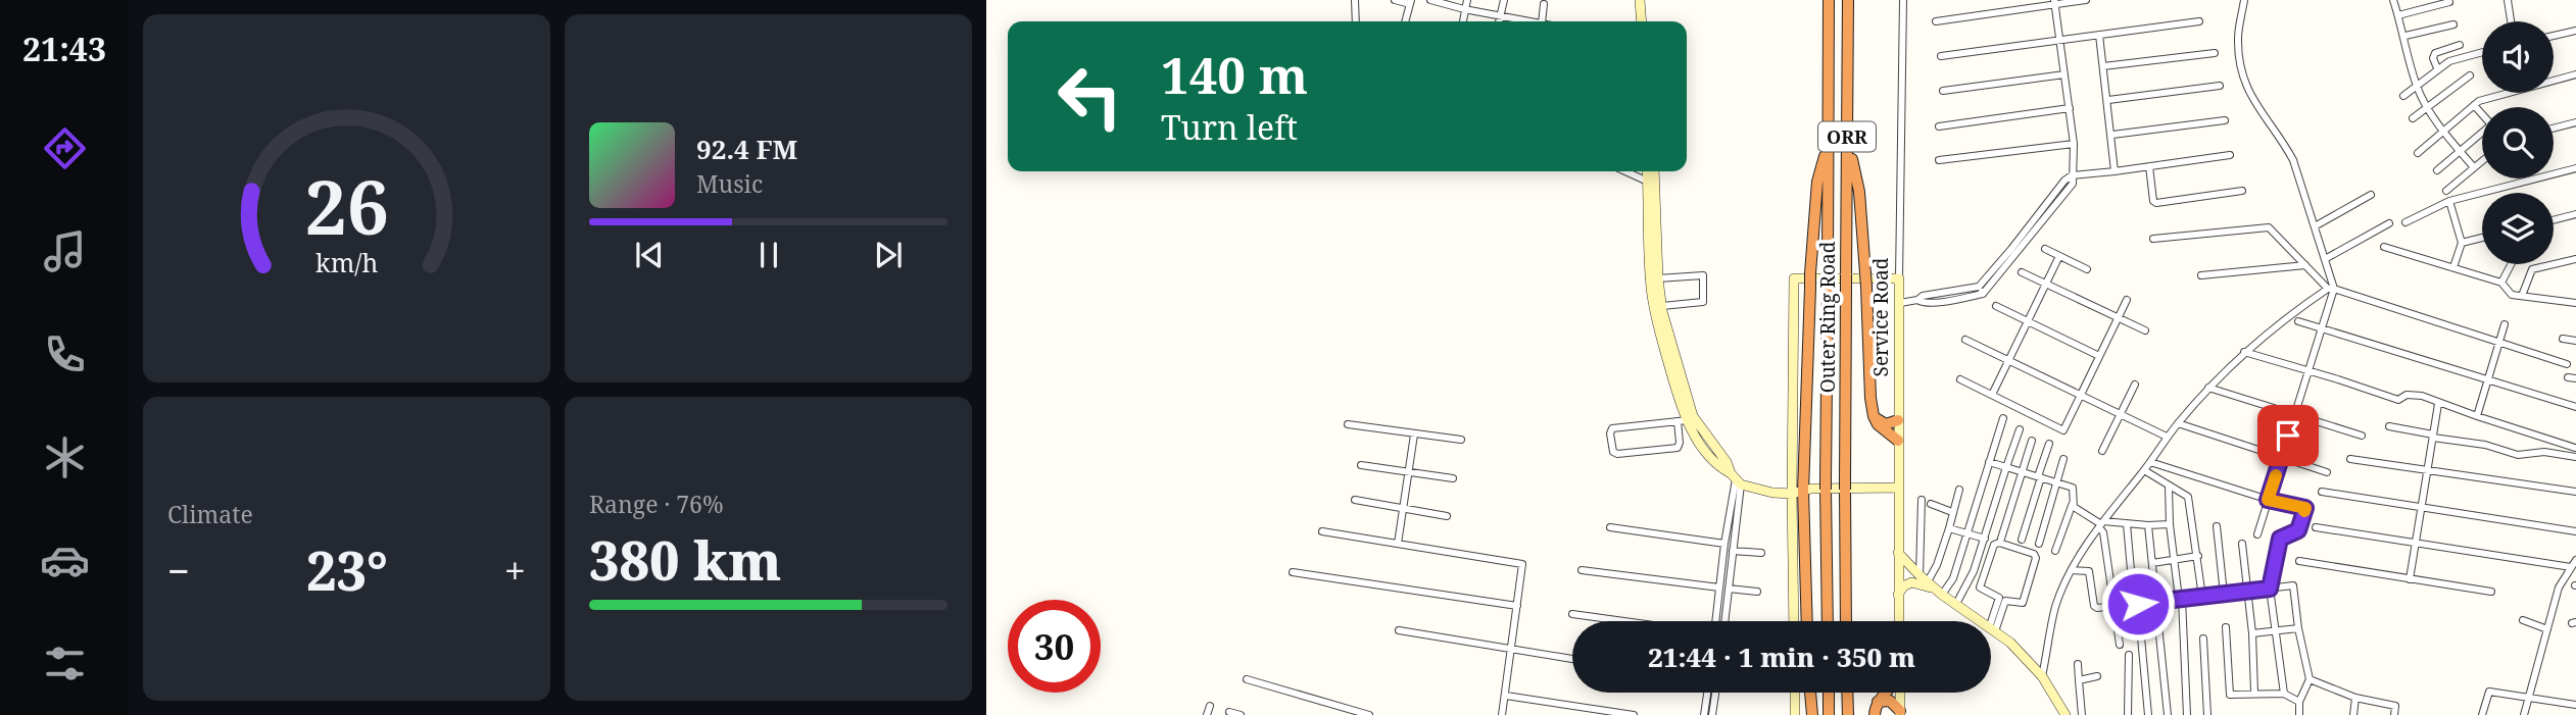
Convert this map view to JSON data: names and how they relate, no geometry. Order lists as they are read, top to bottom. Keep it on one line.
{"streets":{"highway":["ORR","Outer Ring Road"],"main road":["Service Road"]},"page":{"tabs":"21:43","turn":["140 m","Turn left"],"song":["92.4 FM","Music"],"tile":["Climate",["Range · 76%","380 km"]],"heat":["−","23°","+"],"limit":"30","trip":"21:44 · 1 min · 350 m","gauge":["26","km/h"]}}
